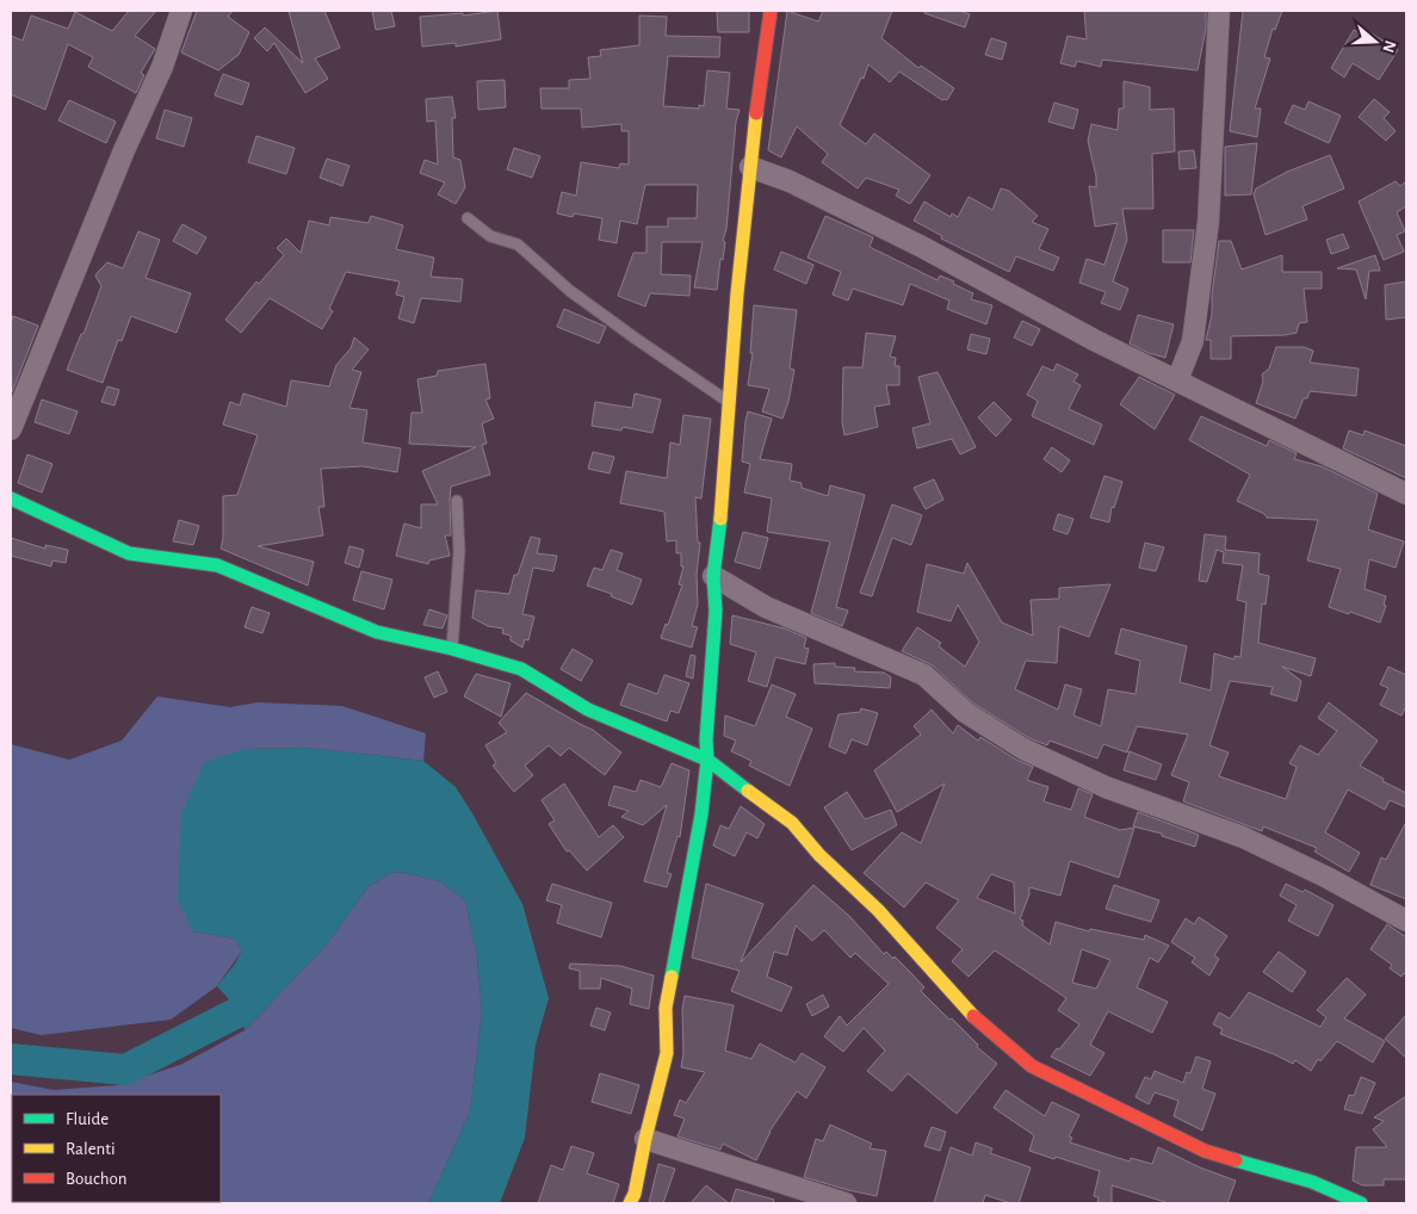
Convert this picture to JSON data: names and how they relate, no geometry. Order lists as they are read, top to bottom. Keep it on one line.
{"legend":["Fluide","Ralenti","Bouchon"],"north":"right"}
